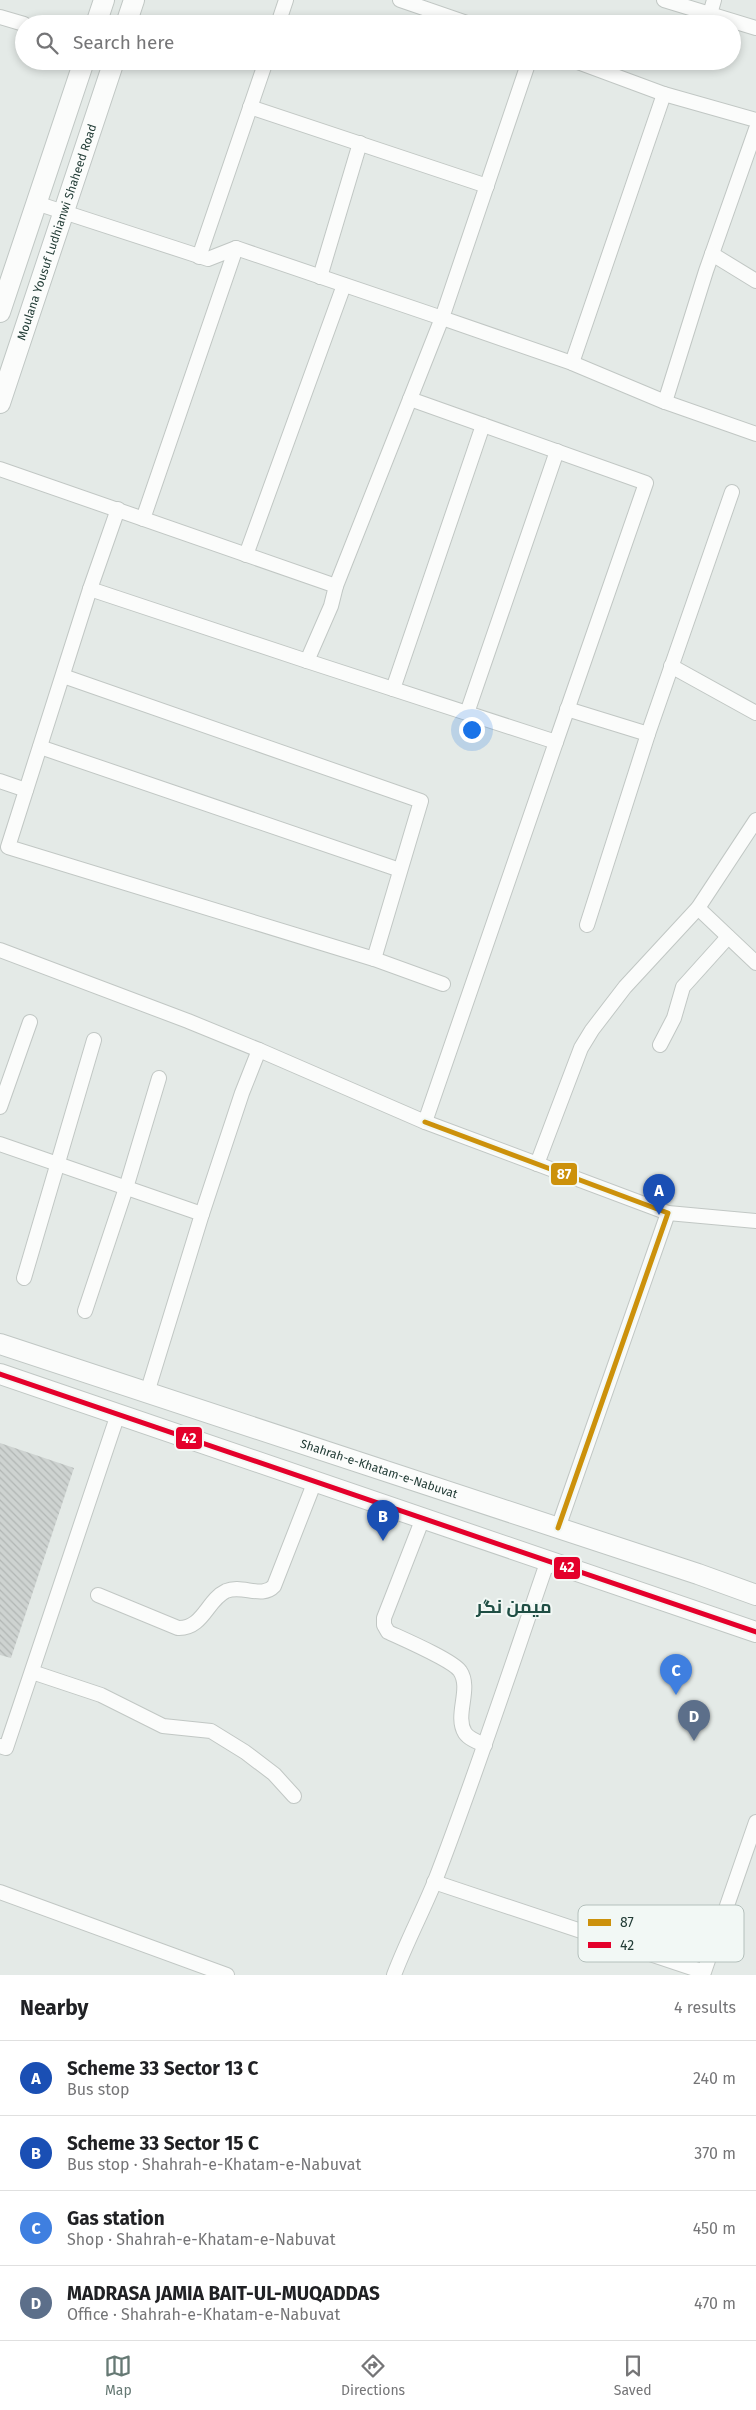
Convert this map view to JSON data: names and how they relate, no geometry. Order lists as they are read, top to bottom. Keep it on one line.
{"streets":{"main road":["Moulana Yousuf Ludhianwi Shaheed Road","Shahrah-e-Khatam-e-Nabuvat"]},"districts":["میمن نگر"],"lines":["transit line 87","transit line 42"],"legend":["87","42"],"page":{"search":"Search here","pins":["A","B","C","D"],"heading":["Nearby","4 results"],"list":[{"mark":"A","name":"Scheme 33 Sector 13 C","note":"Bus stop","value":"240 m"},{"mark":"B","name":"Scheme 33 Sector 15 C","note":"Bus stop · Shahrah-e-Khatam-e-Nabuvat","value":"370 m"},{"mark":"C","name":"Gas station","note":"Shop · Shahrah-e-Khatam-e-Nabuvat","value":"450 m"},{"mark":"D","name":"MADRASA JAMIA BAIT-UL-MUQADDAS","note":"Office · Shahrah-e-Khatam-e-Nabuvat","value":"470 m"}],"nav":["Map","Directions","Saved"]}}
